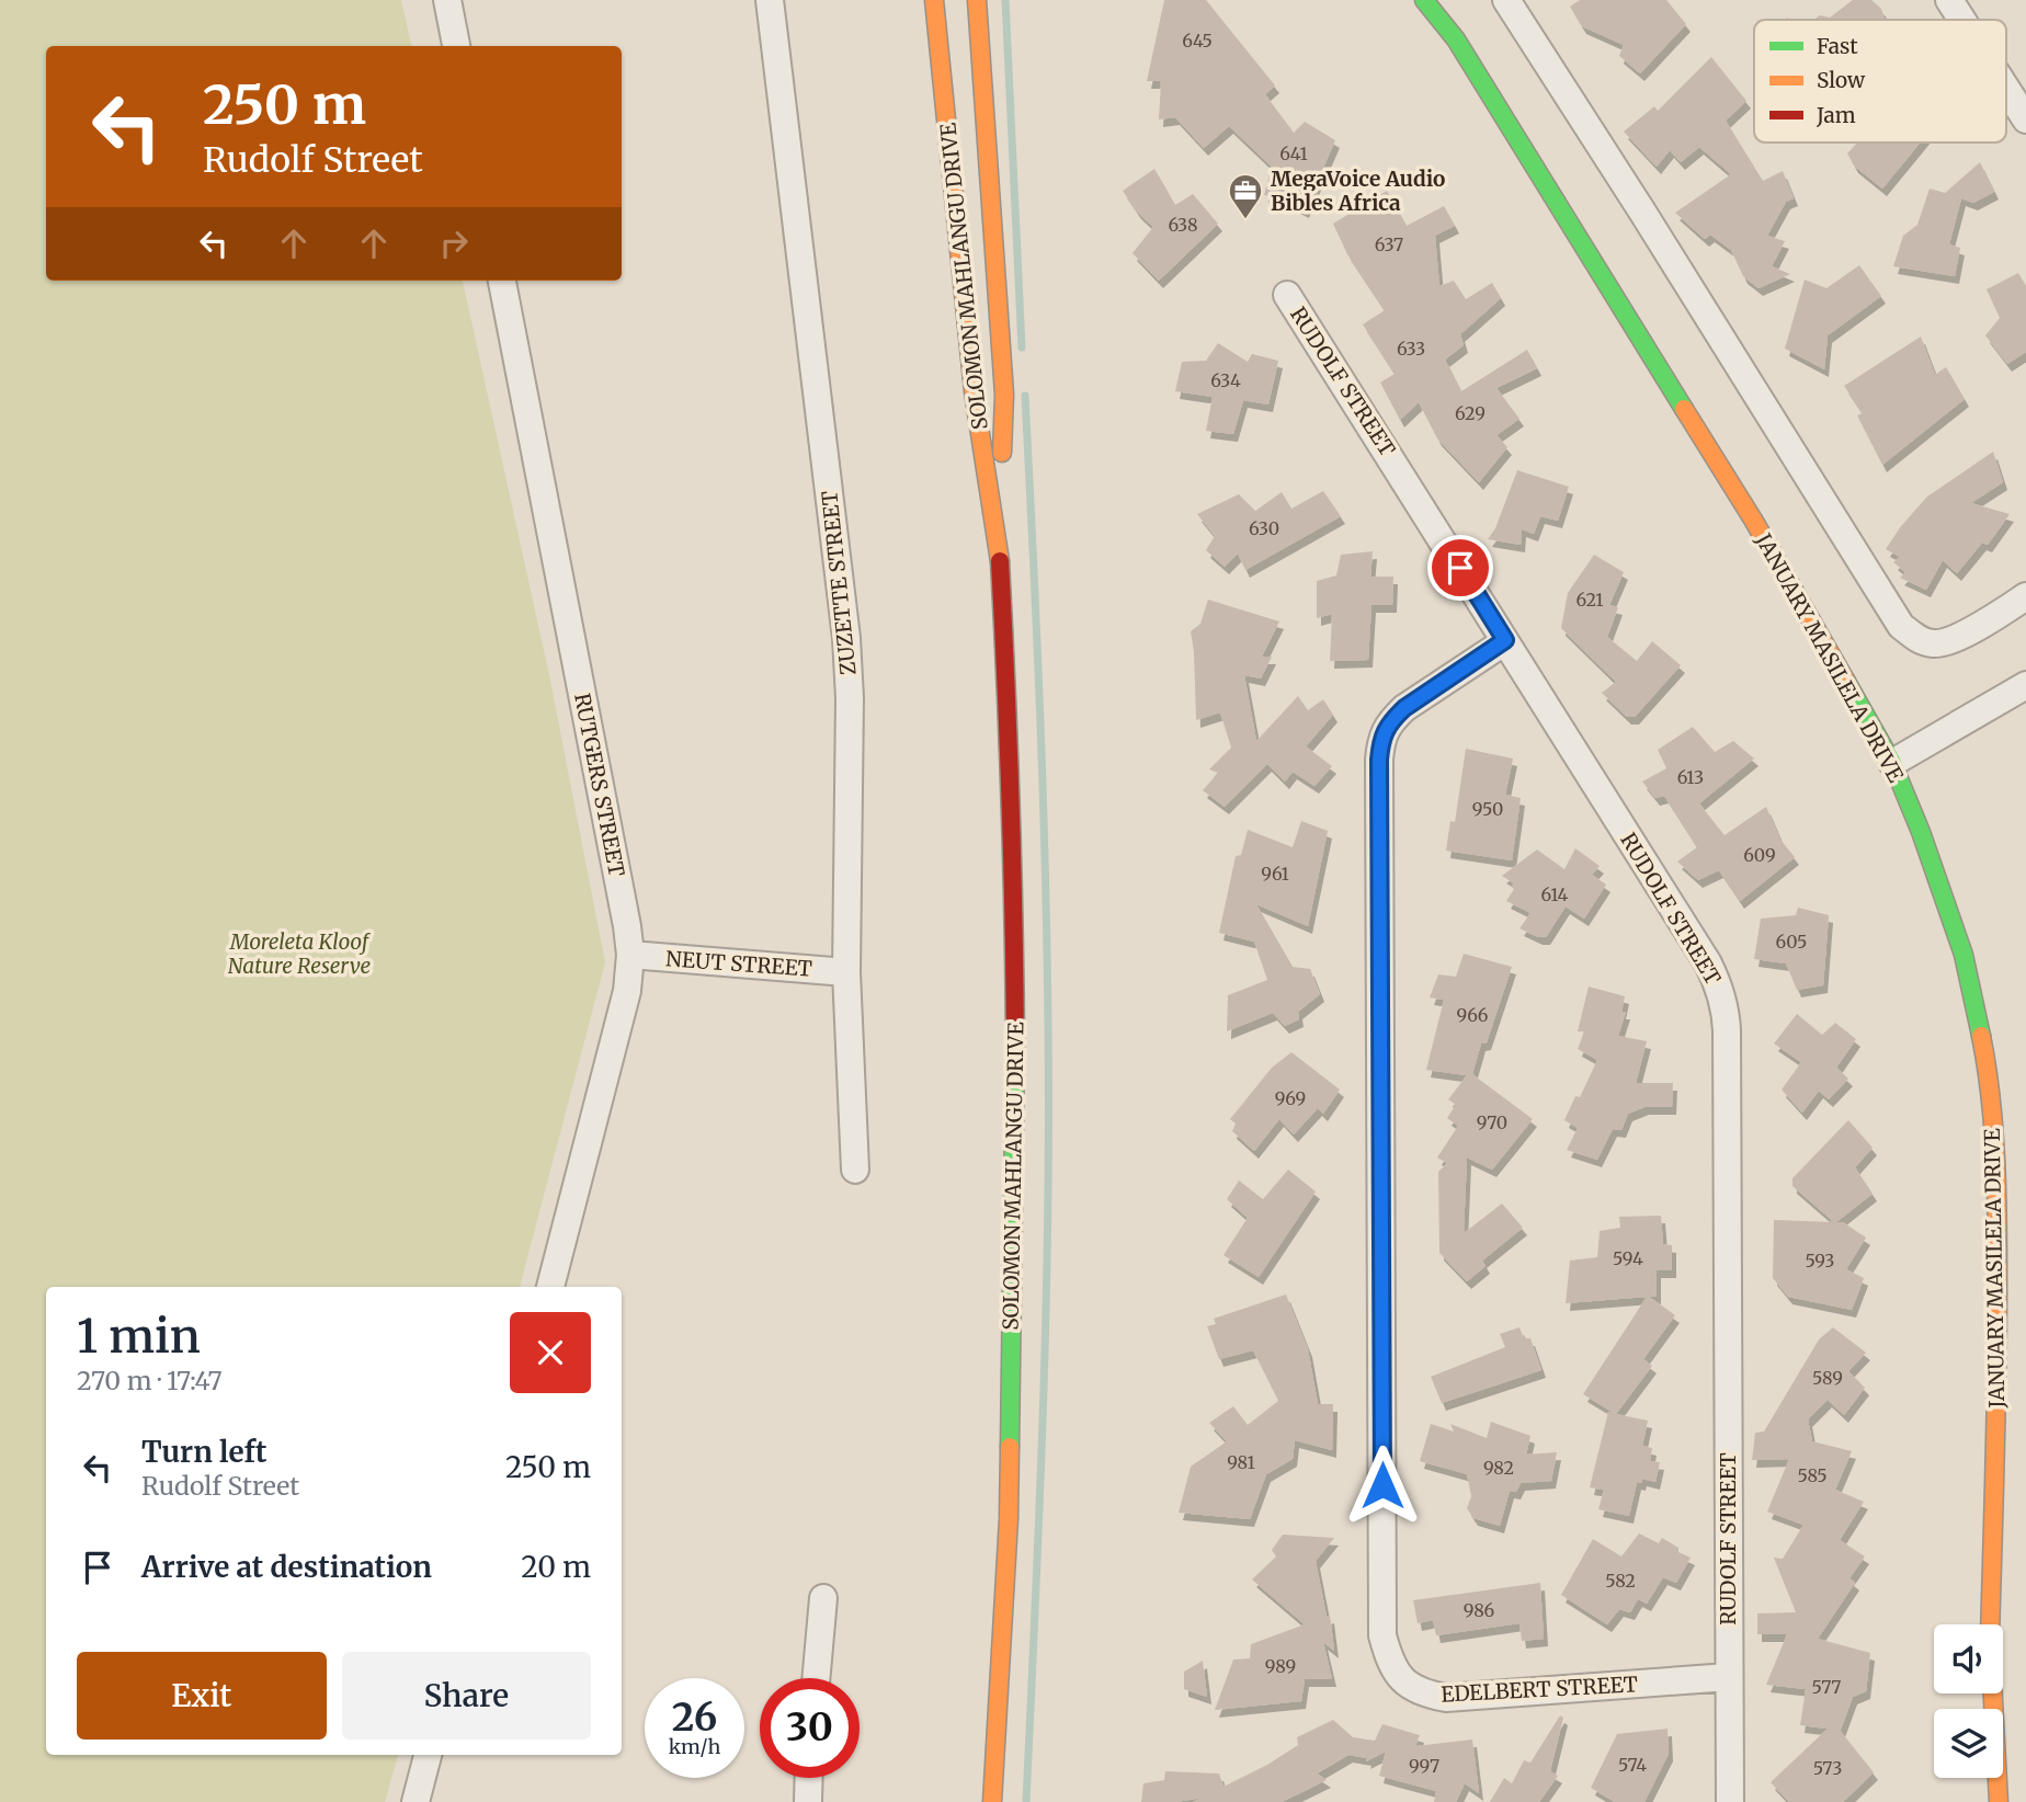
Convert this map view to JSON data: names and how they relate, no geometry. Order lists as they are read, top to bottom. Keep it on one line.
{"streets":{"main road":["SOLOMON MAHLANGU DRIVE","JANUARY MASILELA DRIVE"],"street":["RUDOLF STREET","ZUZETTE STREET","RUTGERS STREET","NEUT STREET","EDELBERT STREET"]},"crossings":[["RUDOLF STREET","EDELBERT STREET"],["ZUZETTE STREET","NEUT STREET"],["RUTGERS STREET","NEUT STREET"]],"parks":["Moreleta Kloof Nature Reserve"],"places":{"office":["MegaVoice Audio Bibles Africa"]},"house_numbers":["645","641","638","637","633","634","629","630","621","613","950","609","961","614","605","966","969","970","594","593","589","981","982","585","582","986","989","577","574","997","573"],"legend":["Fast","Slow","Jam"],"page":{"turn":["250 m","Rudolf Street"],"heading":["1 min","270 m · 17:47"],"list":[{"name":"Turn left","note":"Rudolf Street","value":"250 m"},{"name":"Arrive at destination","value":"20 m"}],"buttons":["Exit","Share"],"speed":"26 km/h","limit":"30"}}
